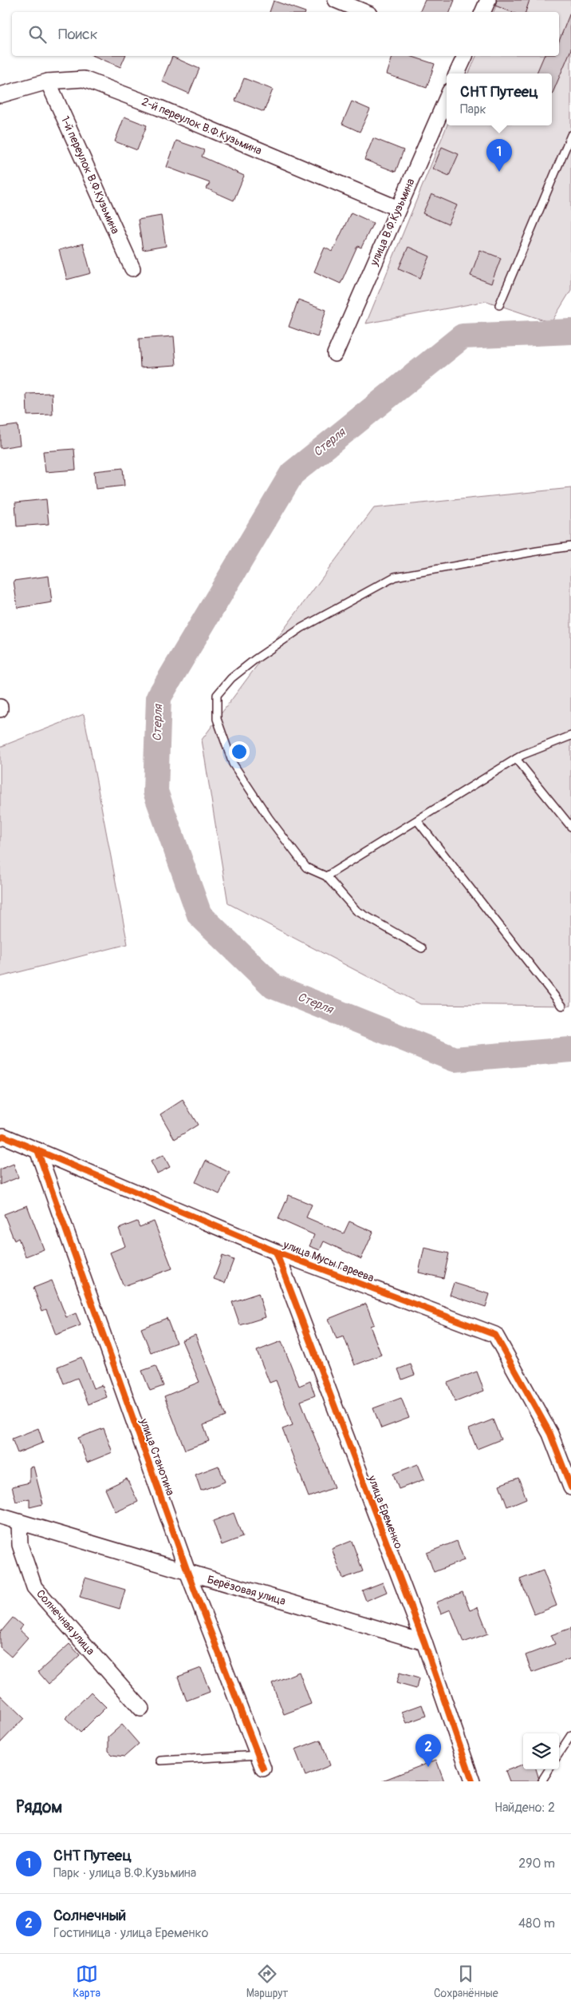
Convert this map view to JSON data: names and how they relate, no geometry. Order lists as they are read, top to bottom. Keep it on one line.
{"streets":{"street":["2-й переулок В.Ф.Кузьмина","1-й переулок В.Ф.Кузьмина","улица В.Ф.Кузьмина","улица Мусы Гареева","улица Станотина","улица Еременко","Берёзовая улица","Солнечная улица"]},"crossings":[["2-й переулок В.Ф.Кузьмина","1-й переулок В.Ф.Кузьмина"],["2-й переулок В.Ф.Кузьмина","улица В.Ф.Кузьмина"],["улица Мусы Гареева","улица Станотина"],["улица Мусы Гареева","улица Еременко"],["улица Станотина","Берёзовая улица"],["улица Еременко","Берёзовая улица"],["Берёзовая улица","Солнечная улица"]],"water":["Стерля"],"page":{"search":"Поиск","popup":["СНТ Путеец","Парк"],"pins":["1","2"],"heading":["Рядом","Найдено: 2"],"list":[{"mark":"1","name":"СНТ Путеец","note":"Парк · улица В.Ф.Кузьмина","value":"290 m"},{"mark":"2","name":"Солнечный","note":"Гостиница · улица Еременко","value":"480 m"}],"nav":["Карта","Маршрут","Сохранённые"]}}
